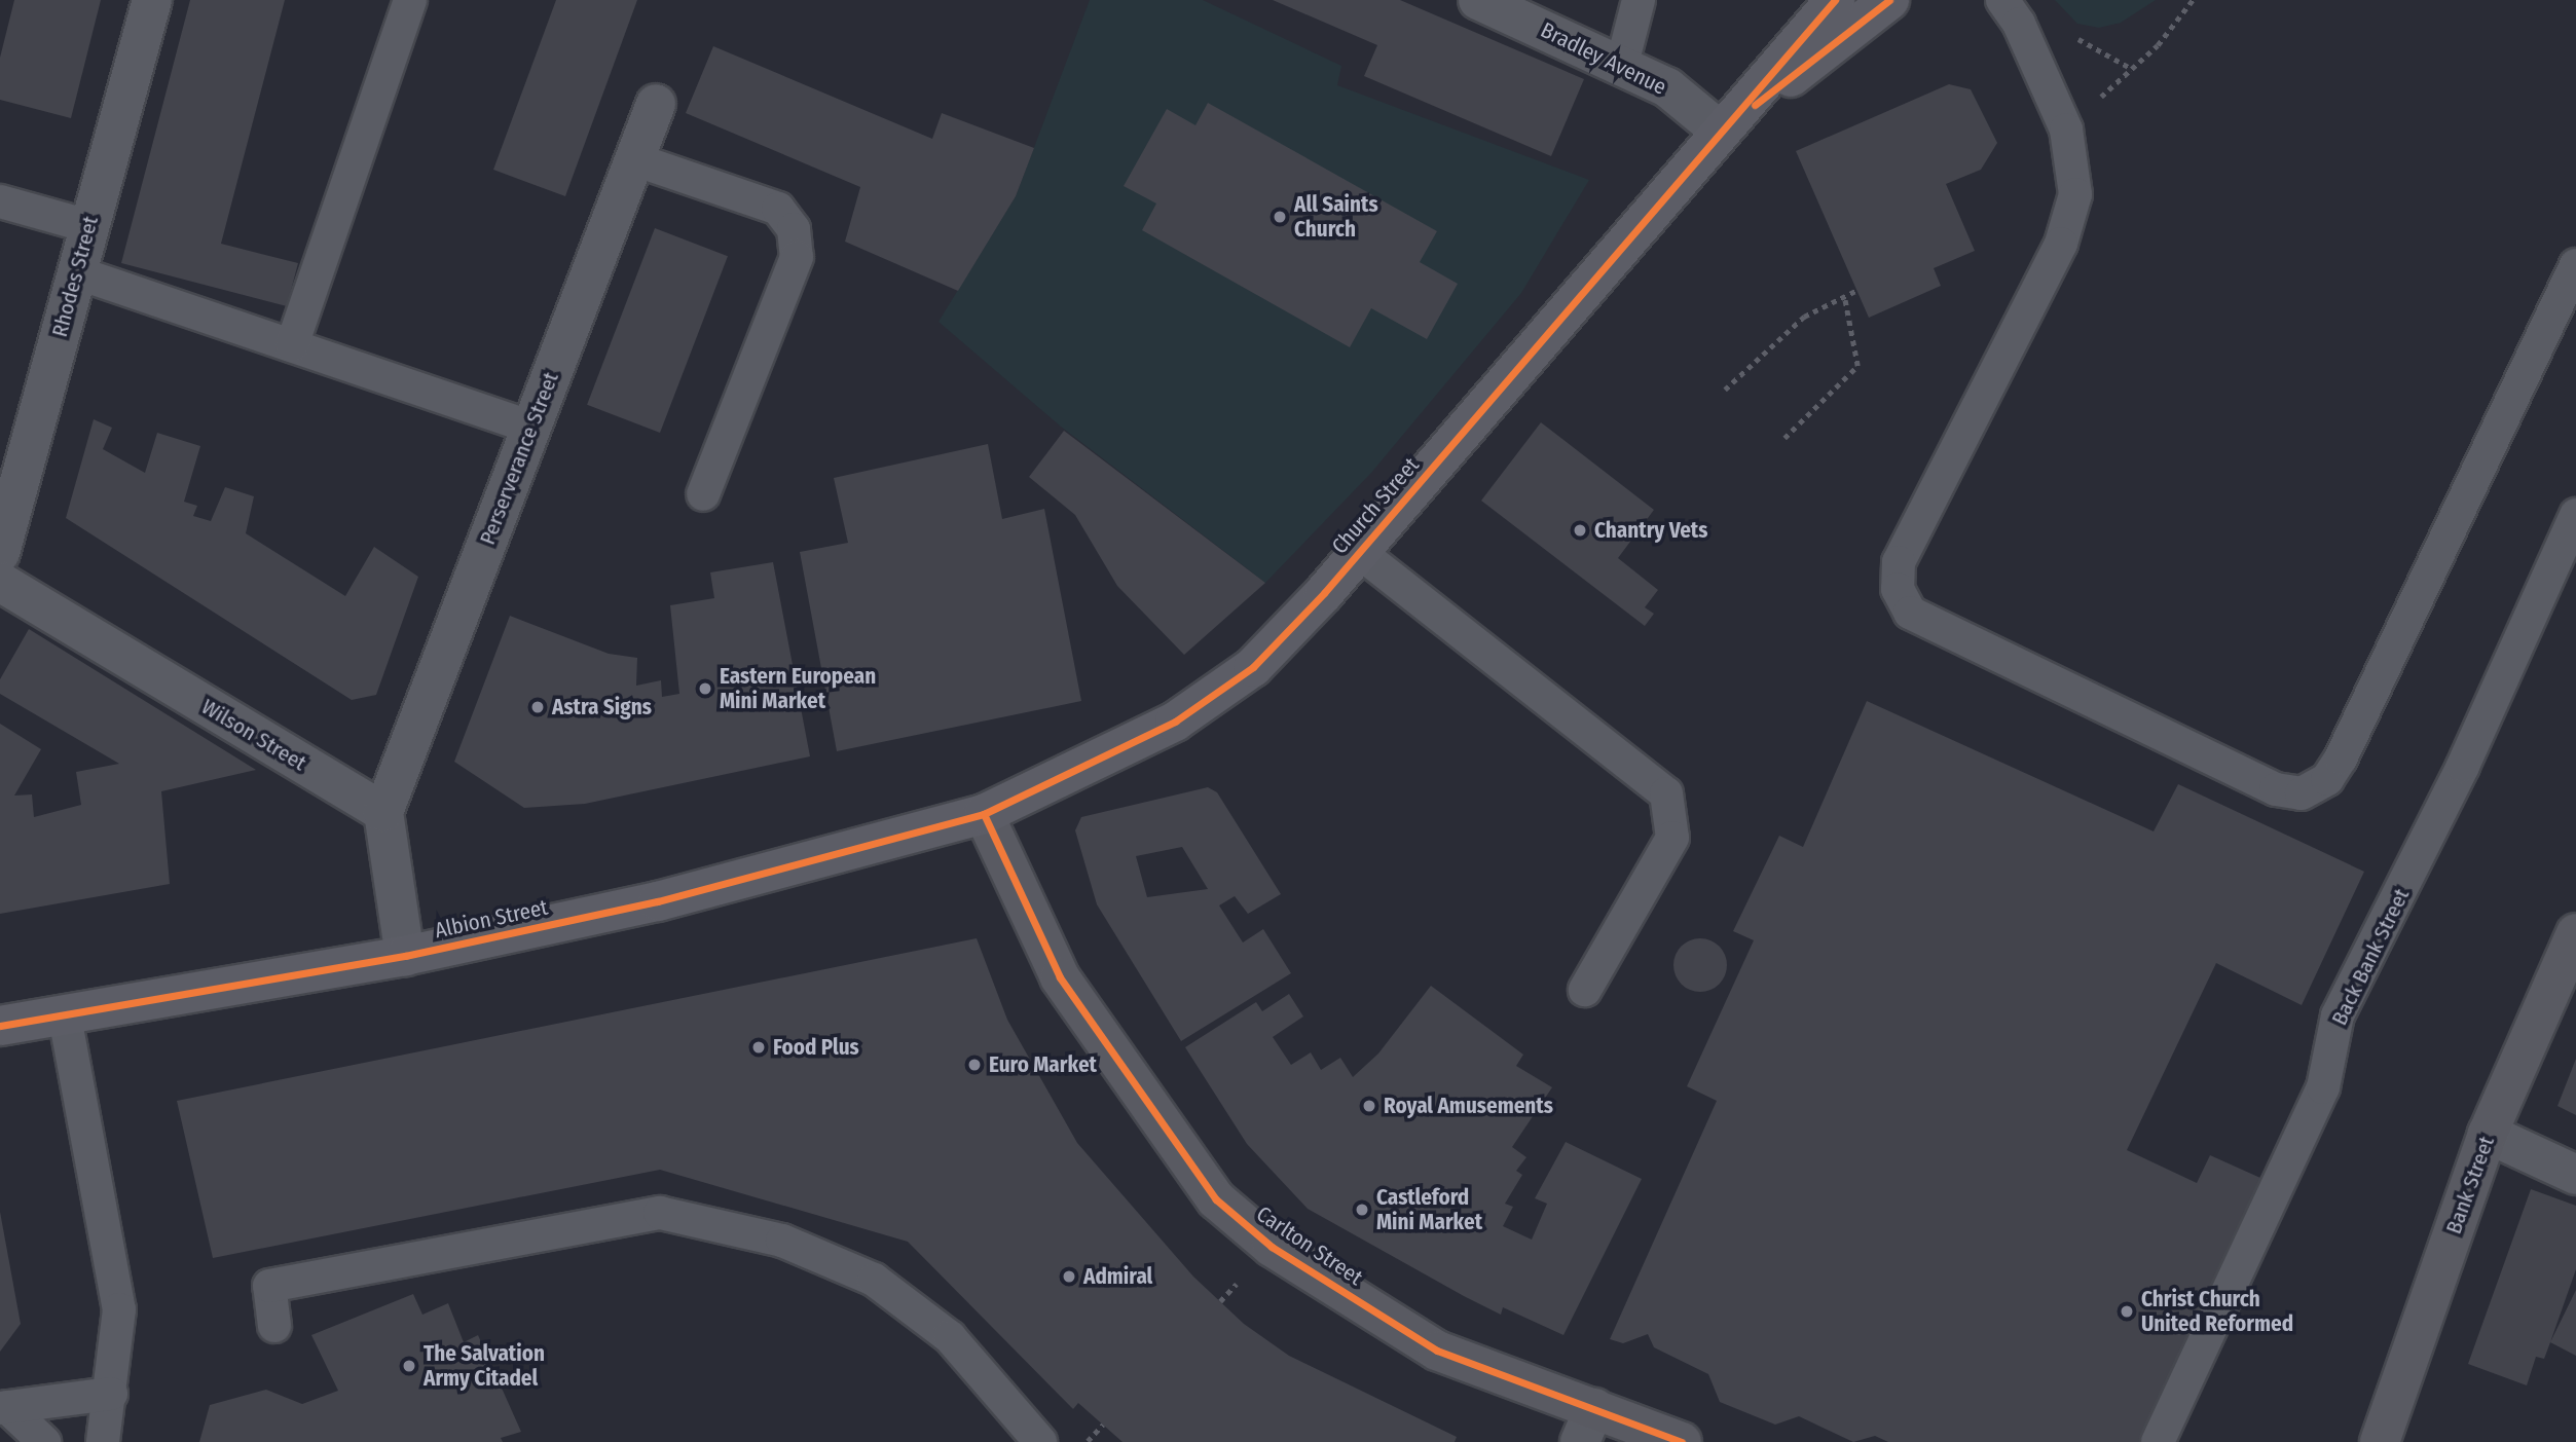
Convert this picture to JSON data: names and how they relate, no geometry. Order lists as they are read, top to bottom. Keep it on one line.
{"streets":{"main road":["Church Street","Albion Street"],"street":["Bradley Avenue","Rhodes Street","Perserverance Street","Wilson Street","Bank Street","Carlton Street"],"lane":["Back Bank Street"]},"crossings":[["Bradley Avenue","Church Street"],["Perserverance Street","Wilson Street"],["Church Street","Albion Street"],["Church Street","Carlton Street"],["Albion Street","Carlton Street"]],"places":["All Saints Church","Chantry Vets","Eastern European Mini Market","Astra Signs","Food Plus","Euro Market","Royal Amusements","Castleford Mini Market","Admiral","Christ Church United Reformed","The Salvation Army Citadel"]}
